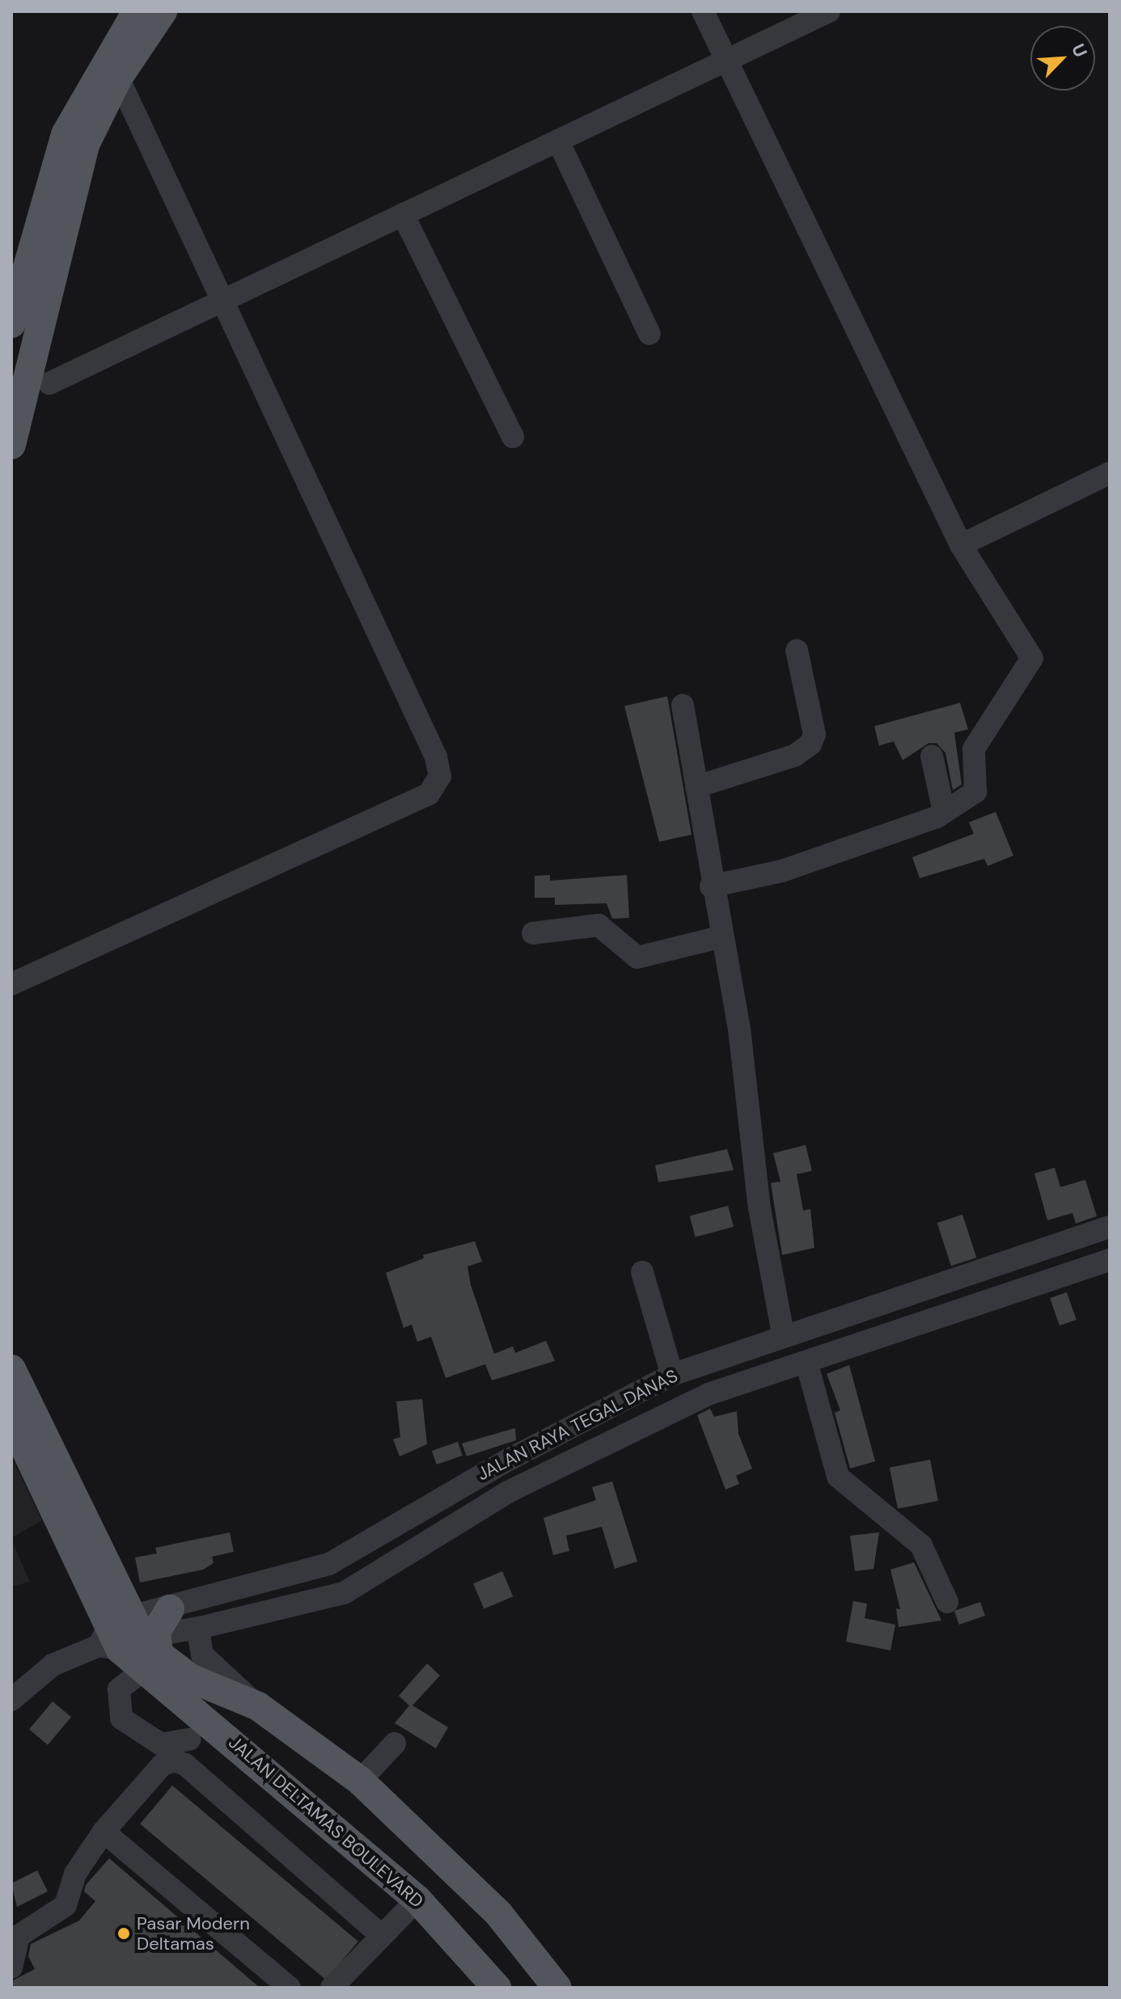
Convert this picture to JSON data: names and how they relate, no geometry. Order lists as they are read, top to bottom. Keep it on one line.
{"streets":{"main road":["JALAN DELTAMAS BOULEVARD"],"street":["JALAN RAYA TEGAL DANAS"]},"crossings":[["JALAN RAYA TEGAL DANAS","JALAN DELTAMAS BOULEVARD"]],"places":["Pasar Modern Deltamas"],"north":"top right"}
